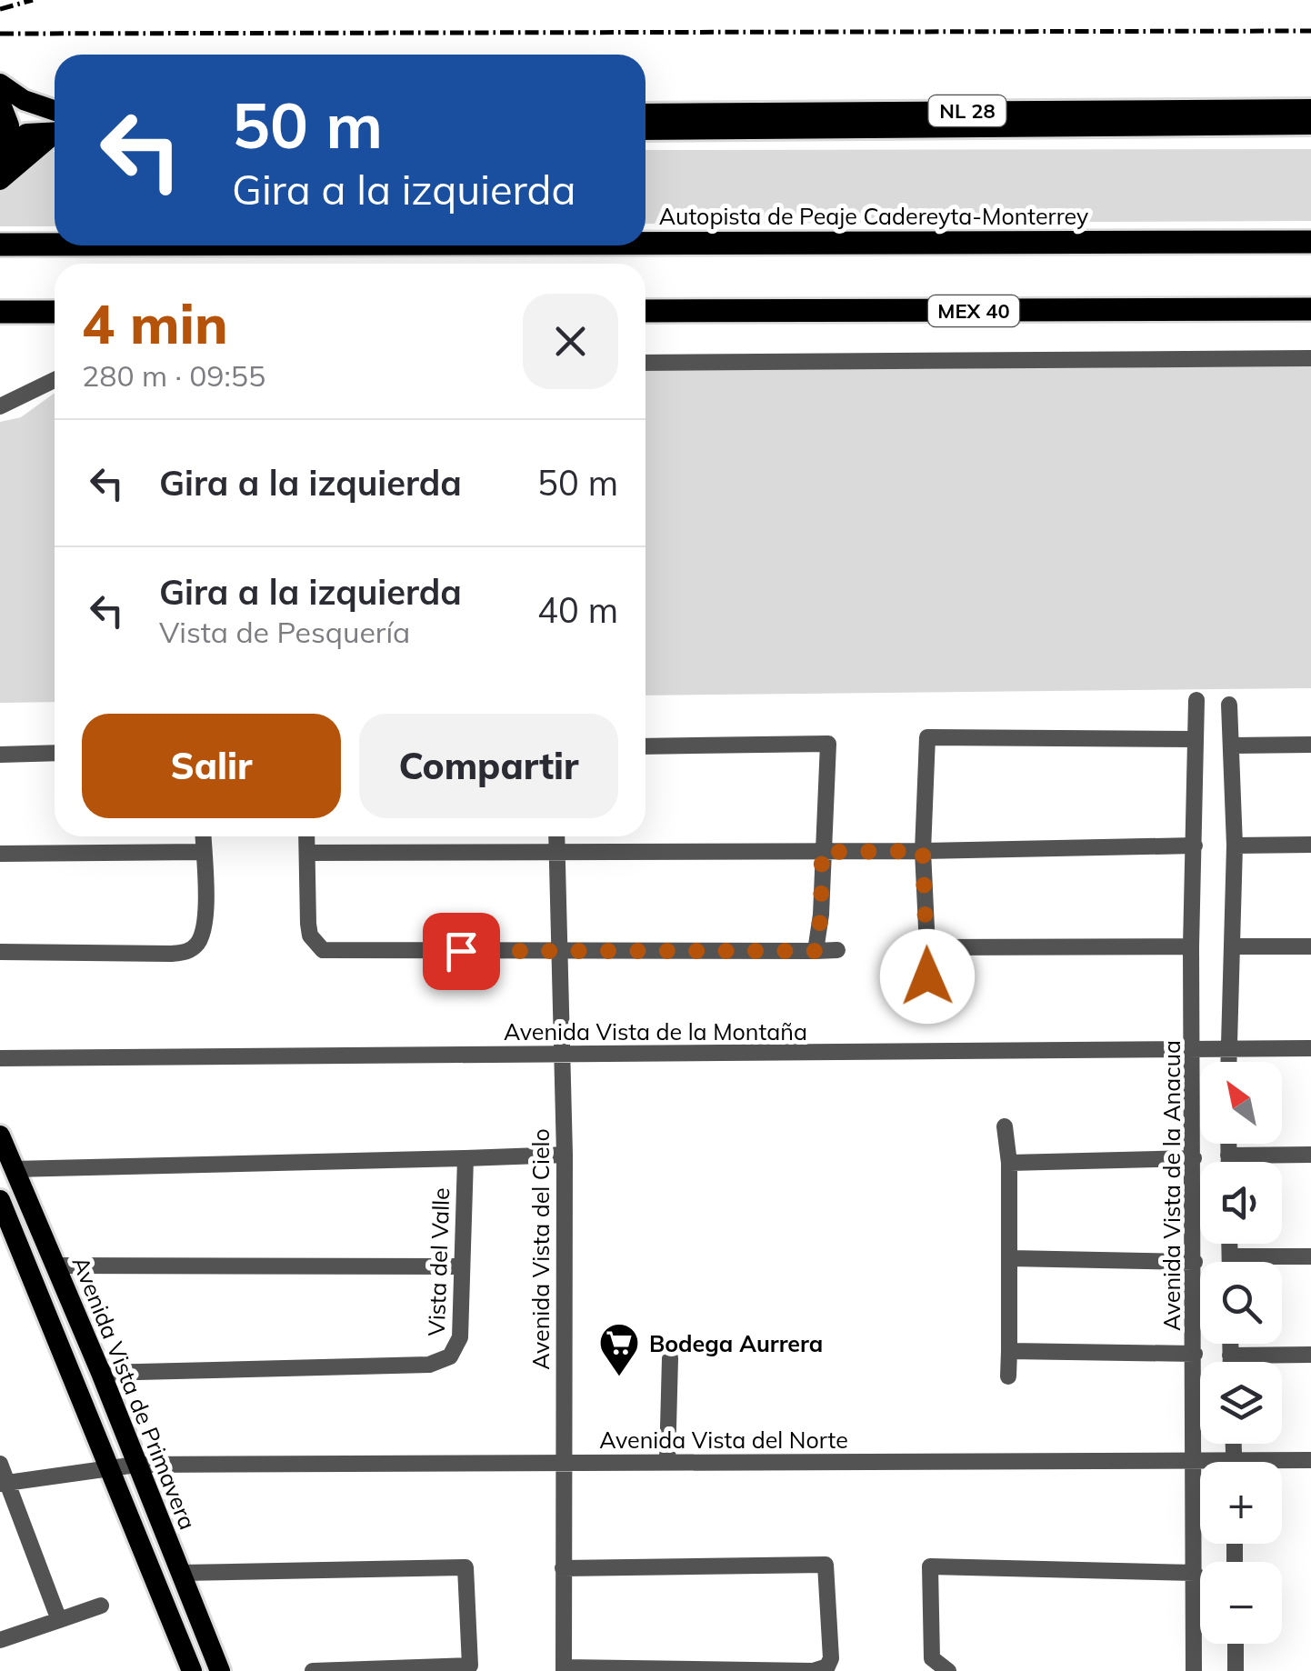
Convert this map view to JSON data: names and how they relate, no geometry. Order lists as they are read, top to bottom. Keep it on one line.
{"streets":{"highway":["Autopista de Peaje Cadereyta-Monterrey","MEX 40"],"main road":["NL 28","Avenida Vista de Primavera"],"street":["Avenida Vista de la Montaña","Avenida Vista de la Anacua","Avenida Vista del Cielo","Vista del Valle","Avenida Vista del Norte"]},"crossings":[["Avenida Vista de la Montaña","Avenida Vista de la Anacua"],["Avenida Vista de la Montaña","Avenida Vista del Cielo"],["Avenida Vista de la Anacua","Avenida Vista del Norte"],["Avenida Vista del Cielo","Avenida Vista del Norte"],["Vista del Valle","Avenida Vista de Primavera"],["Avenida Vista de Primavera","Avenida Vista del Norte"]],"places":{"supermarket":["Bodega Aurrera"]},"north":"top left","page":{"turn":["50 m","Gira a la izquierda"],"heading":["4 min","280 m · 09:55"],"list":[{"name":"Gira a la izquierda","value":"50 m"},{"name":"Gira a la izquierda","note":"Vista de Pesquería","value":"40 m"}],"buttons":["Salir","Compartir"],"map_buttons":["+","−"]}}
